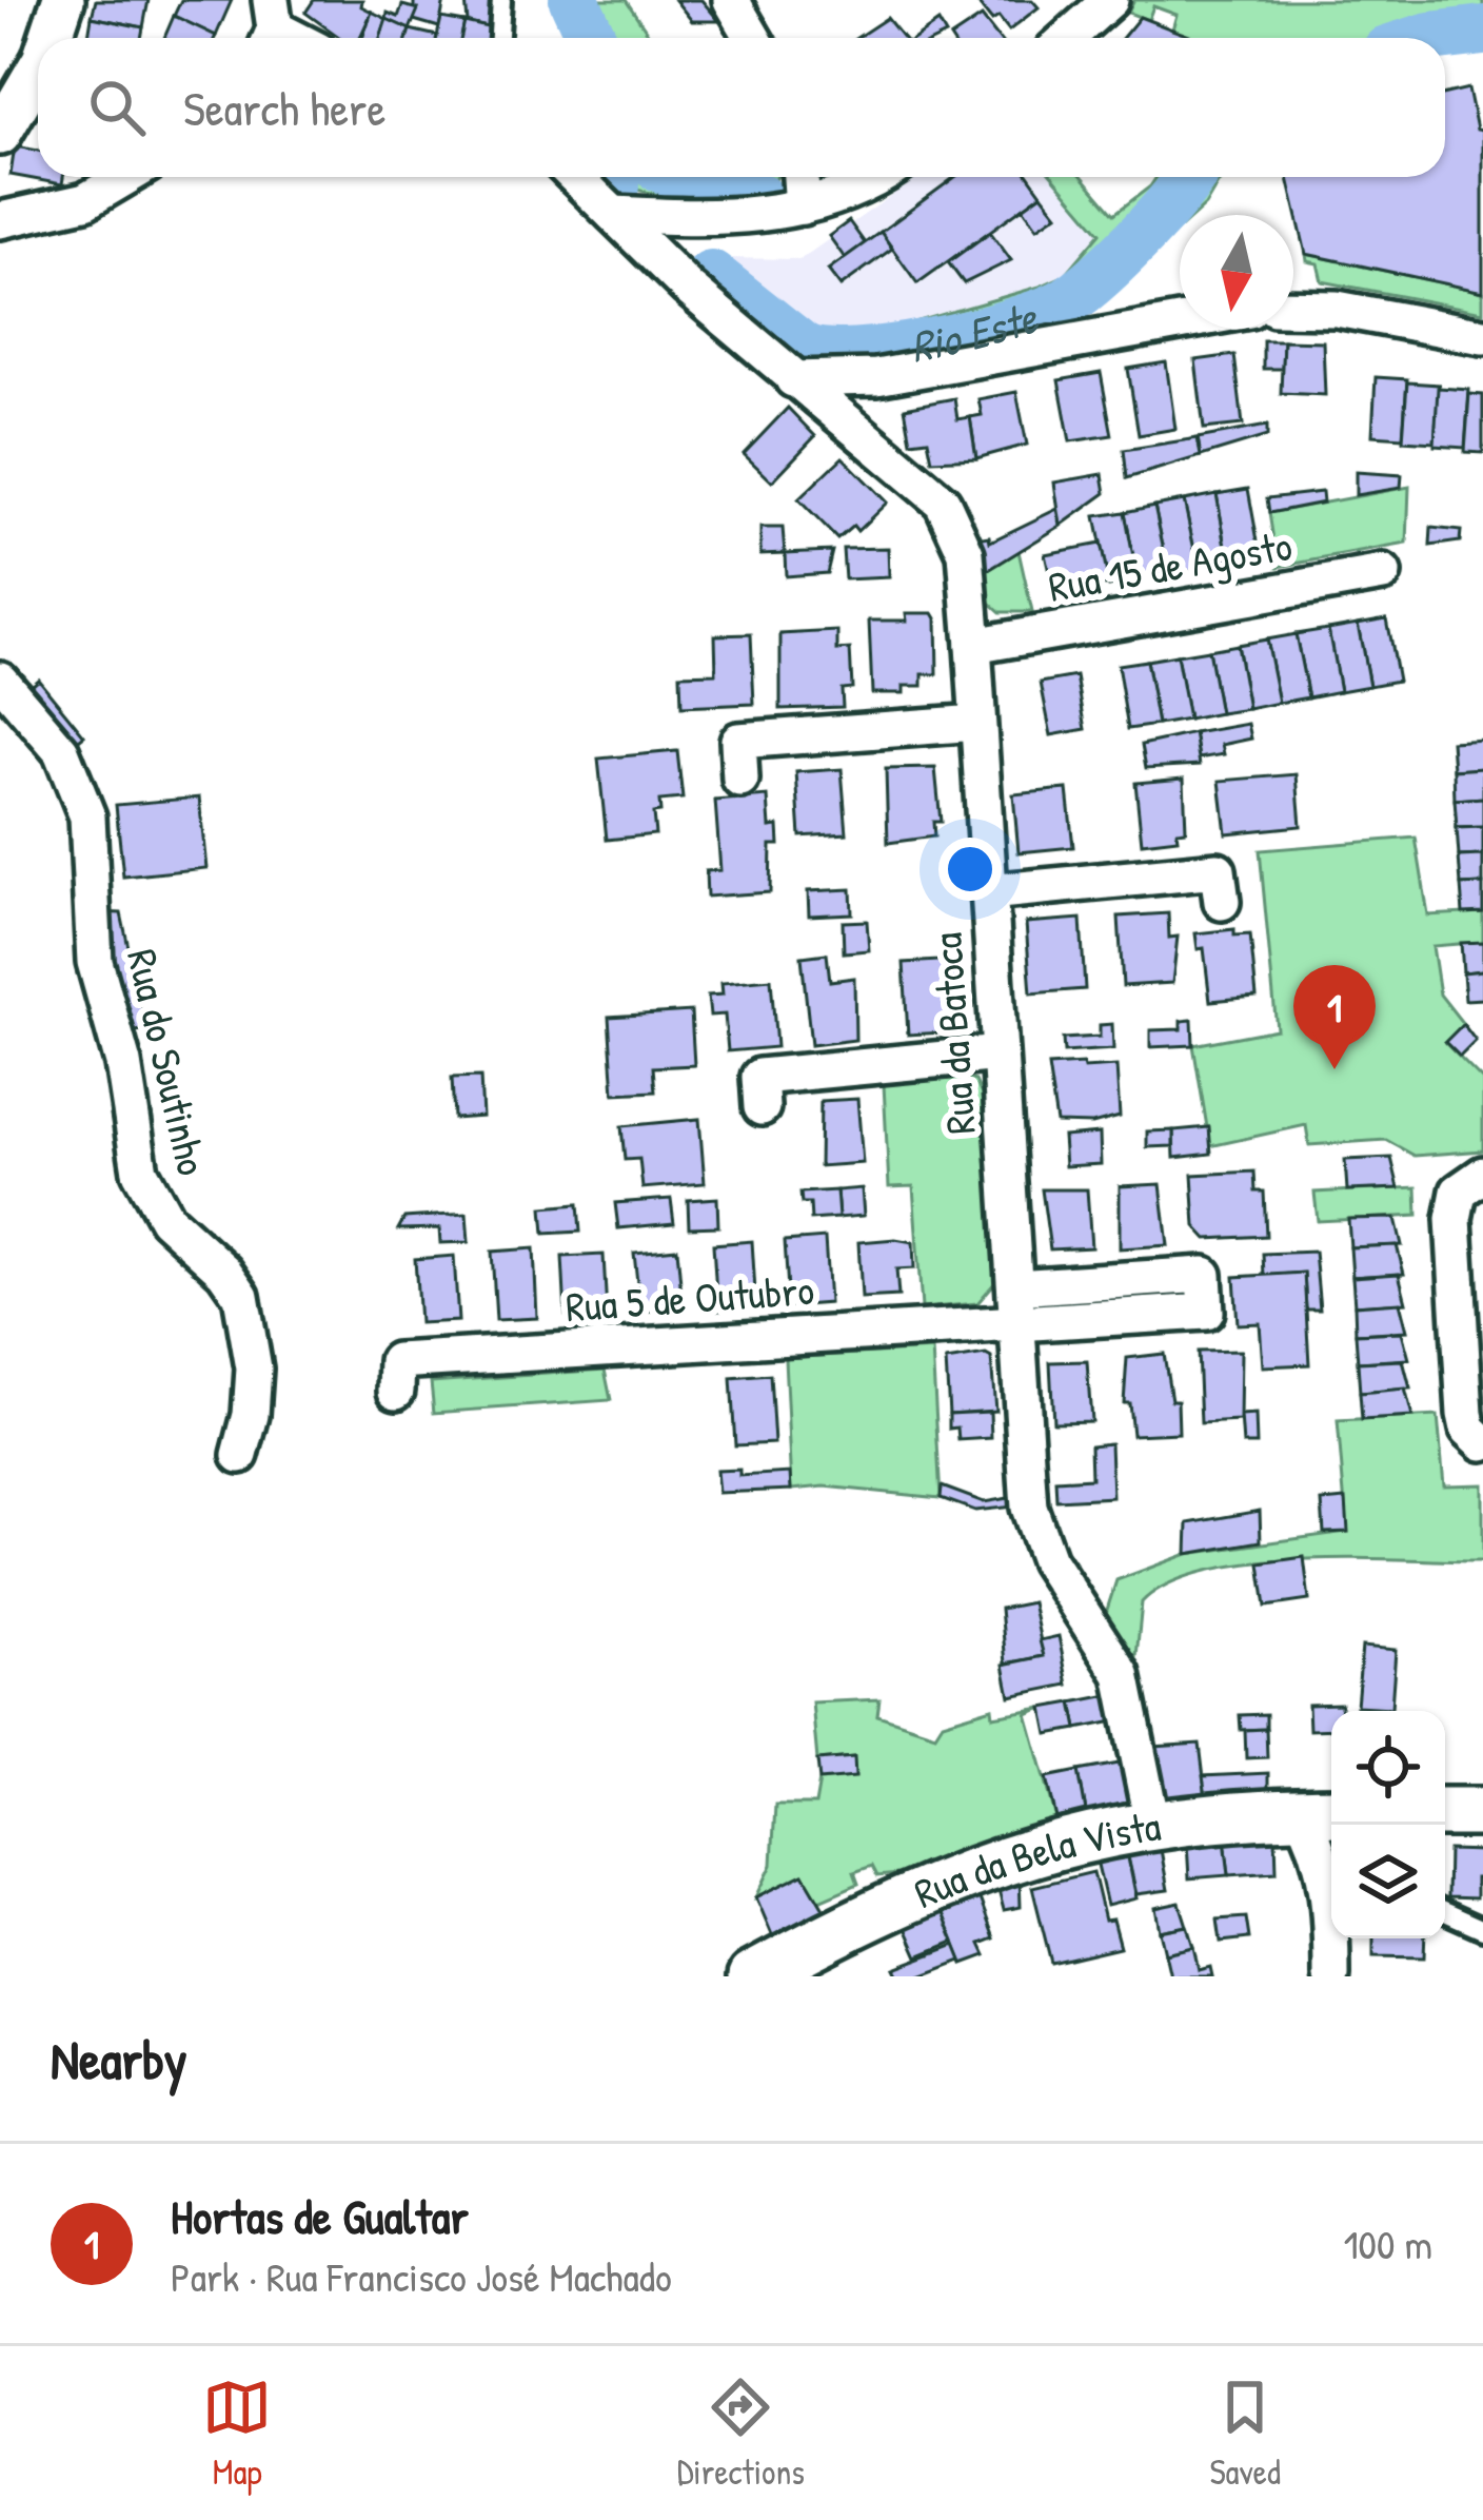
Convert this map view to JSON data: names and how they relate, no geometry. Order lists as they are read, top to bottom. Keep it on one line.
{"streets":{"main road":["Rua da Bela Vista"],"street":["Rua 15 de Agosto","Rua da Batoca","Rua do Soutinho","Rua 5 de Outubro"]},"crossings":[["Rua 15 de Agosto","Rua da Batoca"],["Rua da Batoca","Rua 5 de Outubro"],["Rua da Batoca","Rua da Bela Vista"]],"water":["Rio Este"],"north":"bottom","page":{"search":"Search here","pins":"1","heading":"Nearby","list":[{"mark":"1","name":"Hortas de Gualtar","note":"Park · Rua Francisco José Machado","value":"100 m"}],"nav":["Map","Directions","Saved"]}}
